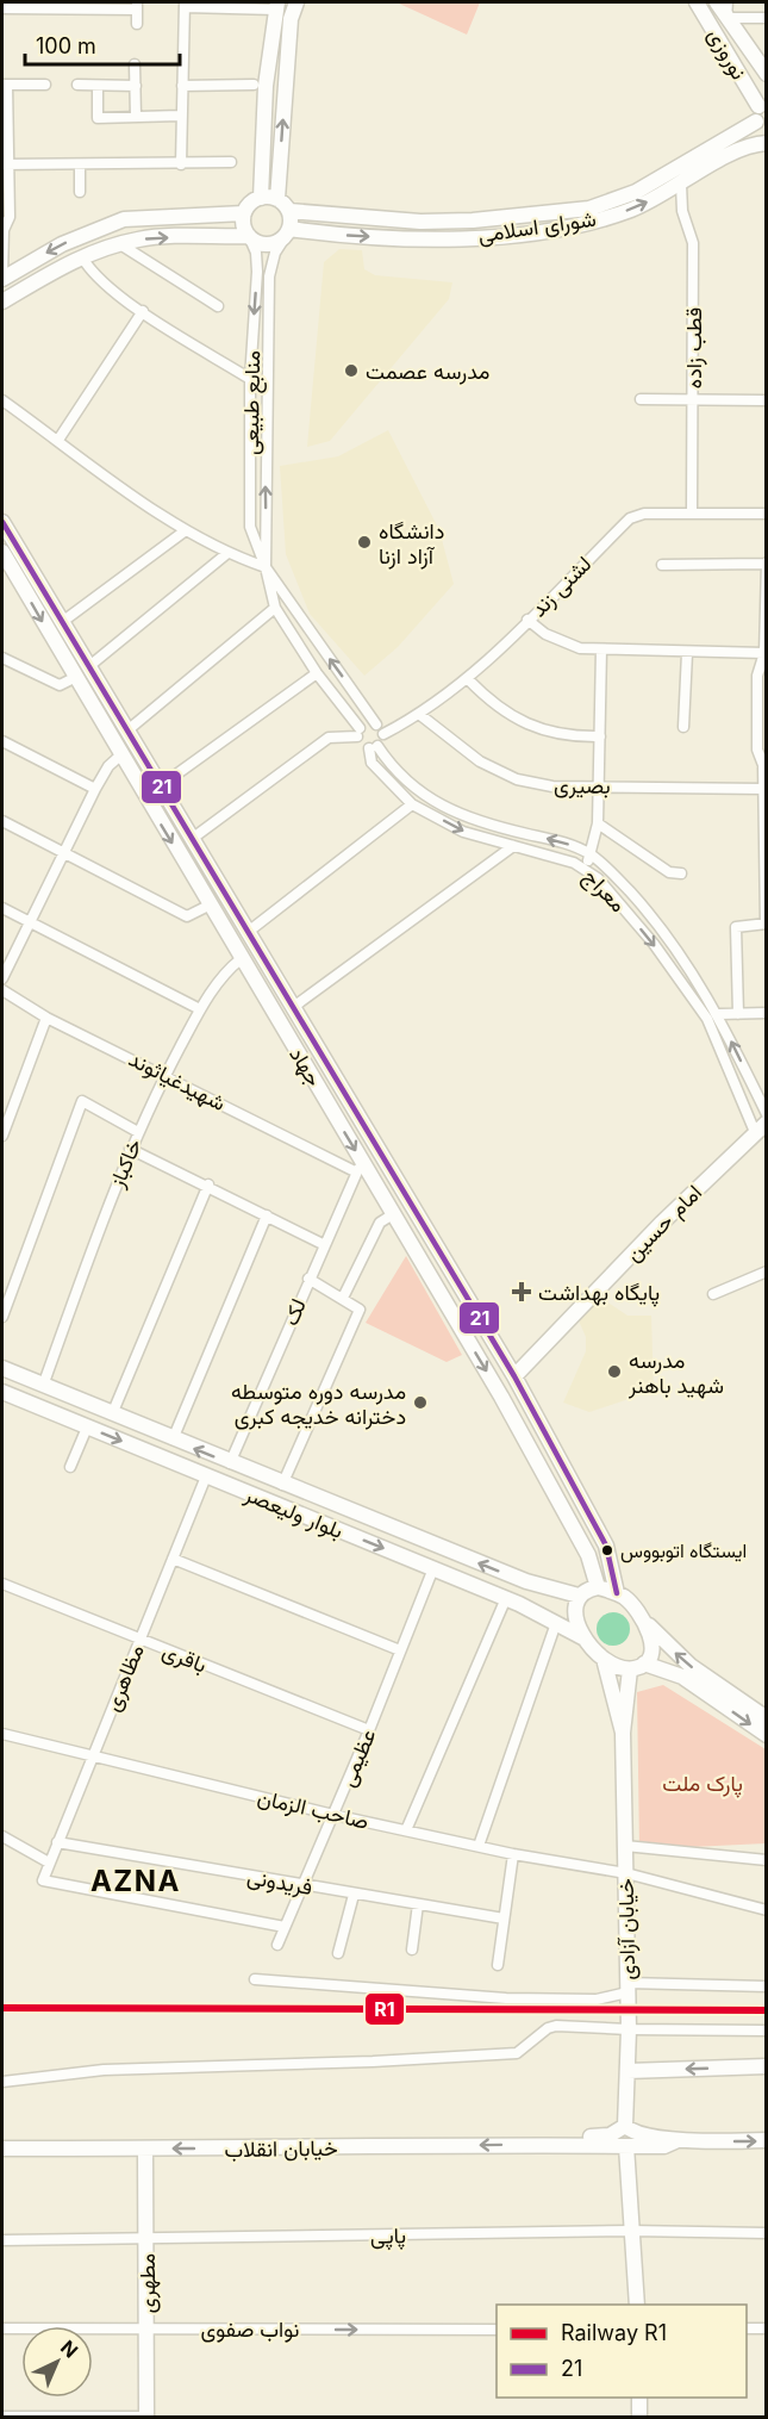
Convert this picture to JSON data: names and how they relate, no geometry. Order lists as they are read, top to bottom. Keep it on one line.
{"streets":{"main road":["نوروزی","شورای اسلامی","جهاد","امام حسین","بلوار ولیعصر","خیابان آزادی","خیابان انقلاب","مطهری"],"street":["قطب زاده","منابع طبیعی","لشنی زند","بصیری","معراج","شهید‌غیاثوند","خاکباز","لک","باقری","مظاهری","عظیمی","صاحب الزمان","فریدونی","پاپی","نواب صفوی"]},"crossings":[["شورای اسلامی","قطب زاده"],["شورای اسلامی","منابع طبیعی"],["قطب زاده","لشنی زند"],["منابع طبیعی","لشنی زند"],["منابع طبیعی","معراج"],["لشنی زند","بصیری"],["لشنی زند","معراج"],["معراج","امام حسین"],["جهاد","شهید‌غیاثوند"],["جهاد","خاکباز"],["جهاد","امام حسین"],["جهاد","لک"],["جهاد","بلوار ولیعصر"],["شهید‌غیاثوند","خاکباز"],["شهید‌غیاثوند","لک"],["خاکباز","بلوار ولیعصر"],["لک","بلوار ولیعصر"],["بلوار ولیعصر","مظاهری"],["بلوار ولیعصر","عظیمی"],["باقری","مظاهری"],["باقری","عظیمی"],["مظاهری","عظیمی"],["مظاهری","صاحب الزمان"],["مظاهری","فریدونی"],["عظیمی","صاحب الزمان"],["عظیمی","فریدونی"],["صاحب الزمان","خیابان آزادی"],["خیابان آزادی","خیابان انقلاب"],["خیابان انقلاب","مطهری"],["پاپی","مطهری"],["مطهری","نواب صفوی"]],"one_way":["نواب صفوی"],"districts":["AZNA"],"parks":["پارک ملت"],"places":{"other":["مدرسه عصمت","دانشگاه آزاد ازنا","مدرسه شهید باهنر","مدرسه دوره متوسطه دخترانه خدیجه کبری","ایستگاه اتوبووس"],"health":["پایگاه بهداشت"]},"lines":["transit line 21","rail line R1"],"legend":["Railway R1","21"],"scale_bar":"100 m","north":"top right"}
